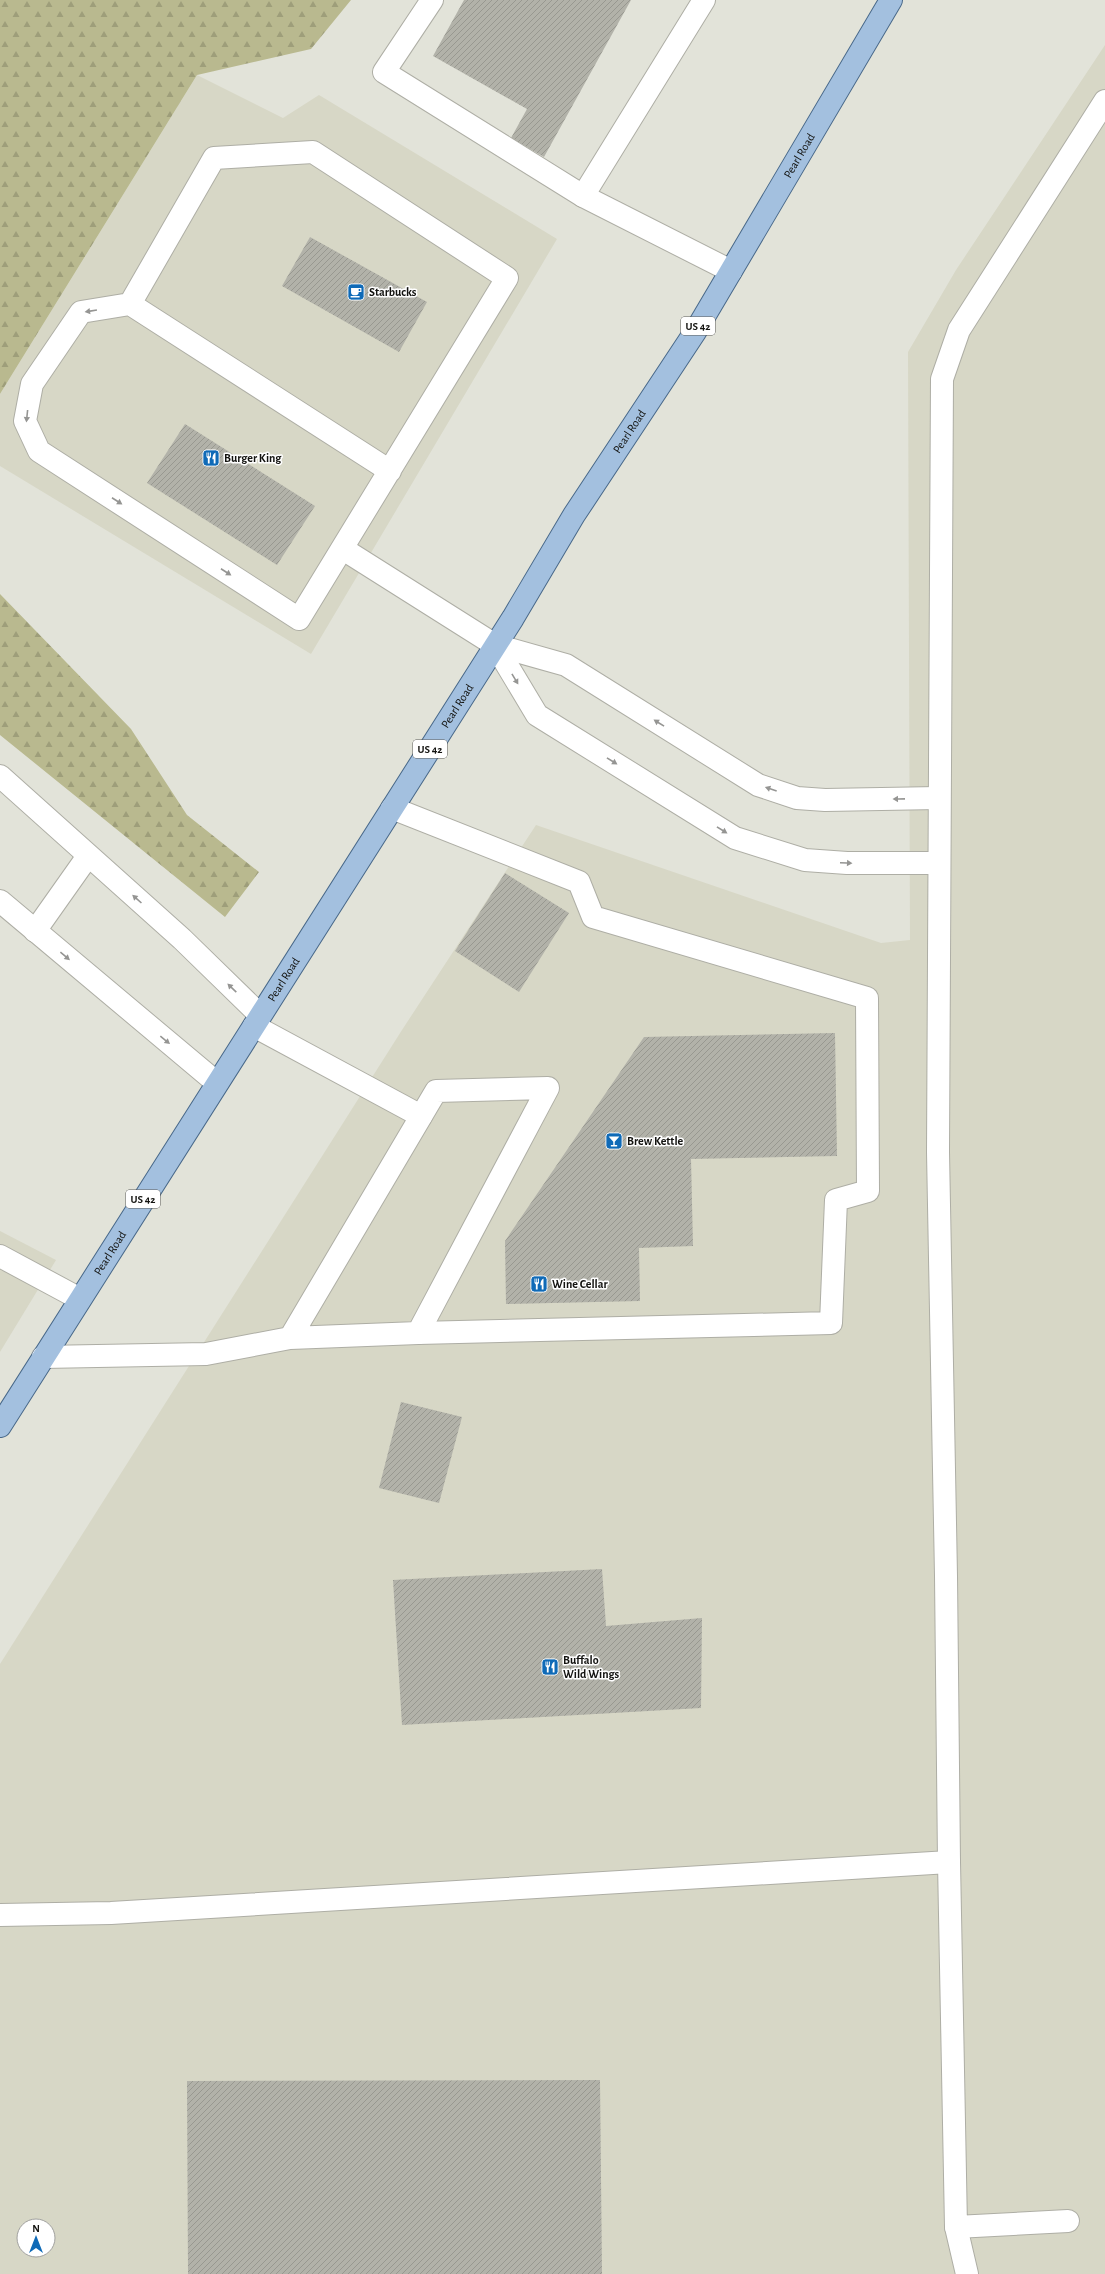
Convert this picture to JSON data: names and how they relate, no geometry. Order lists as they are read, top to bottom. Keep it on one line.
{"streets":{"main road":["Pearl Road","US 42"]},"places":{"cafe":["Starbucks"],"restaurant":["Burger King","Wine Cellar","Buffalo Wild Wings"],"bar":["Brew Kettle"]},"north":"top"}
